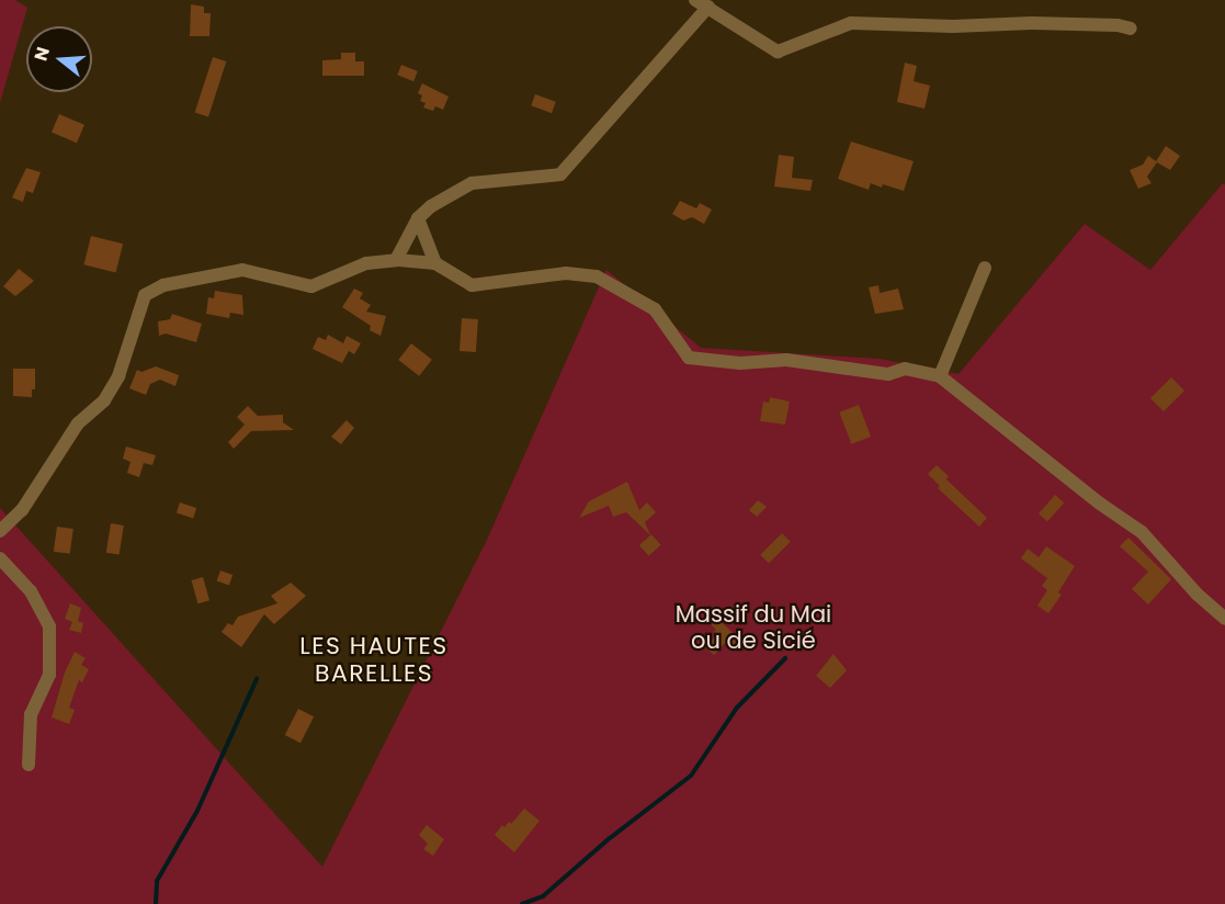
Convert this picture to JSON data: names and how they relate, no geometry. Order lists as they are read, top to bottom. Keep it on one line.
{"districts":["LES HAUTES BARELLES"],"parks":["Massif du Mai ou de Sicié"],"north":"left"}
